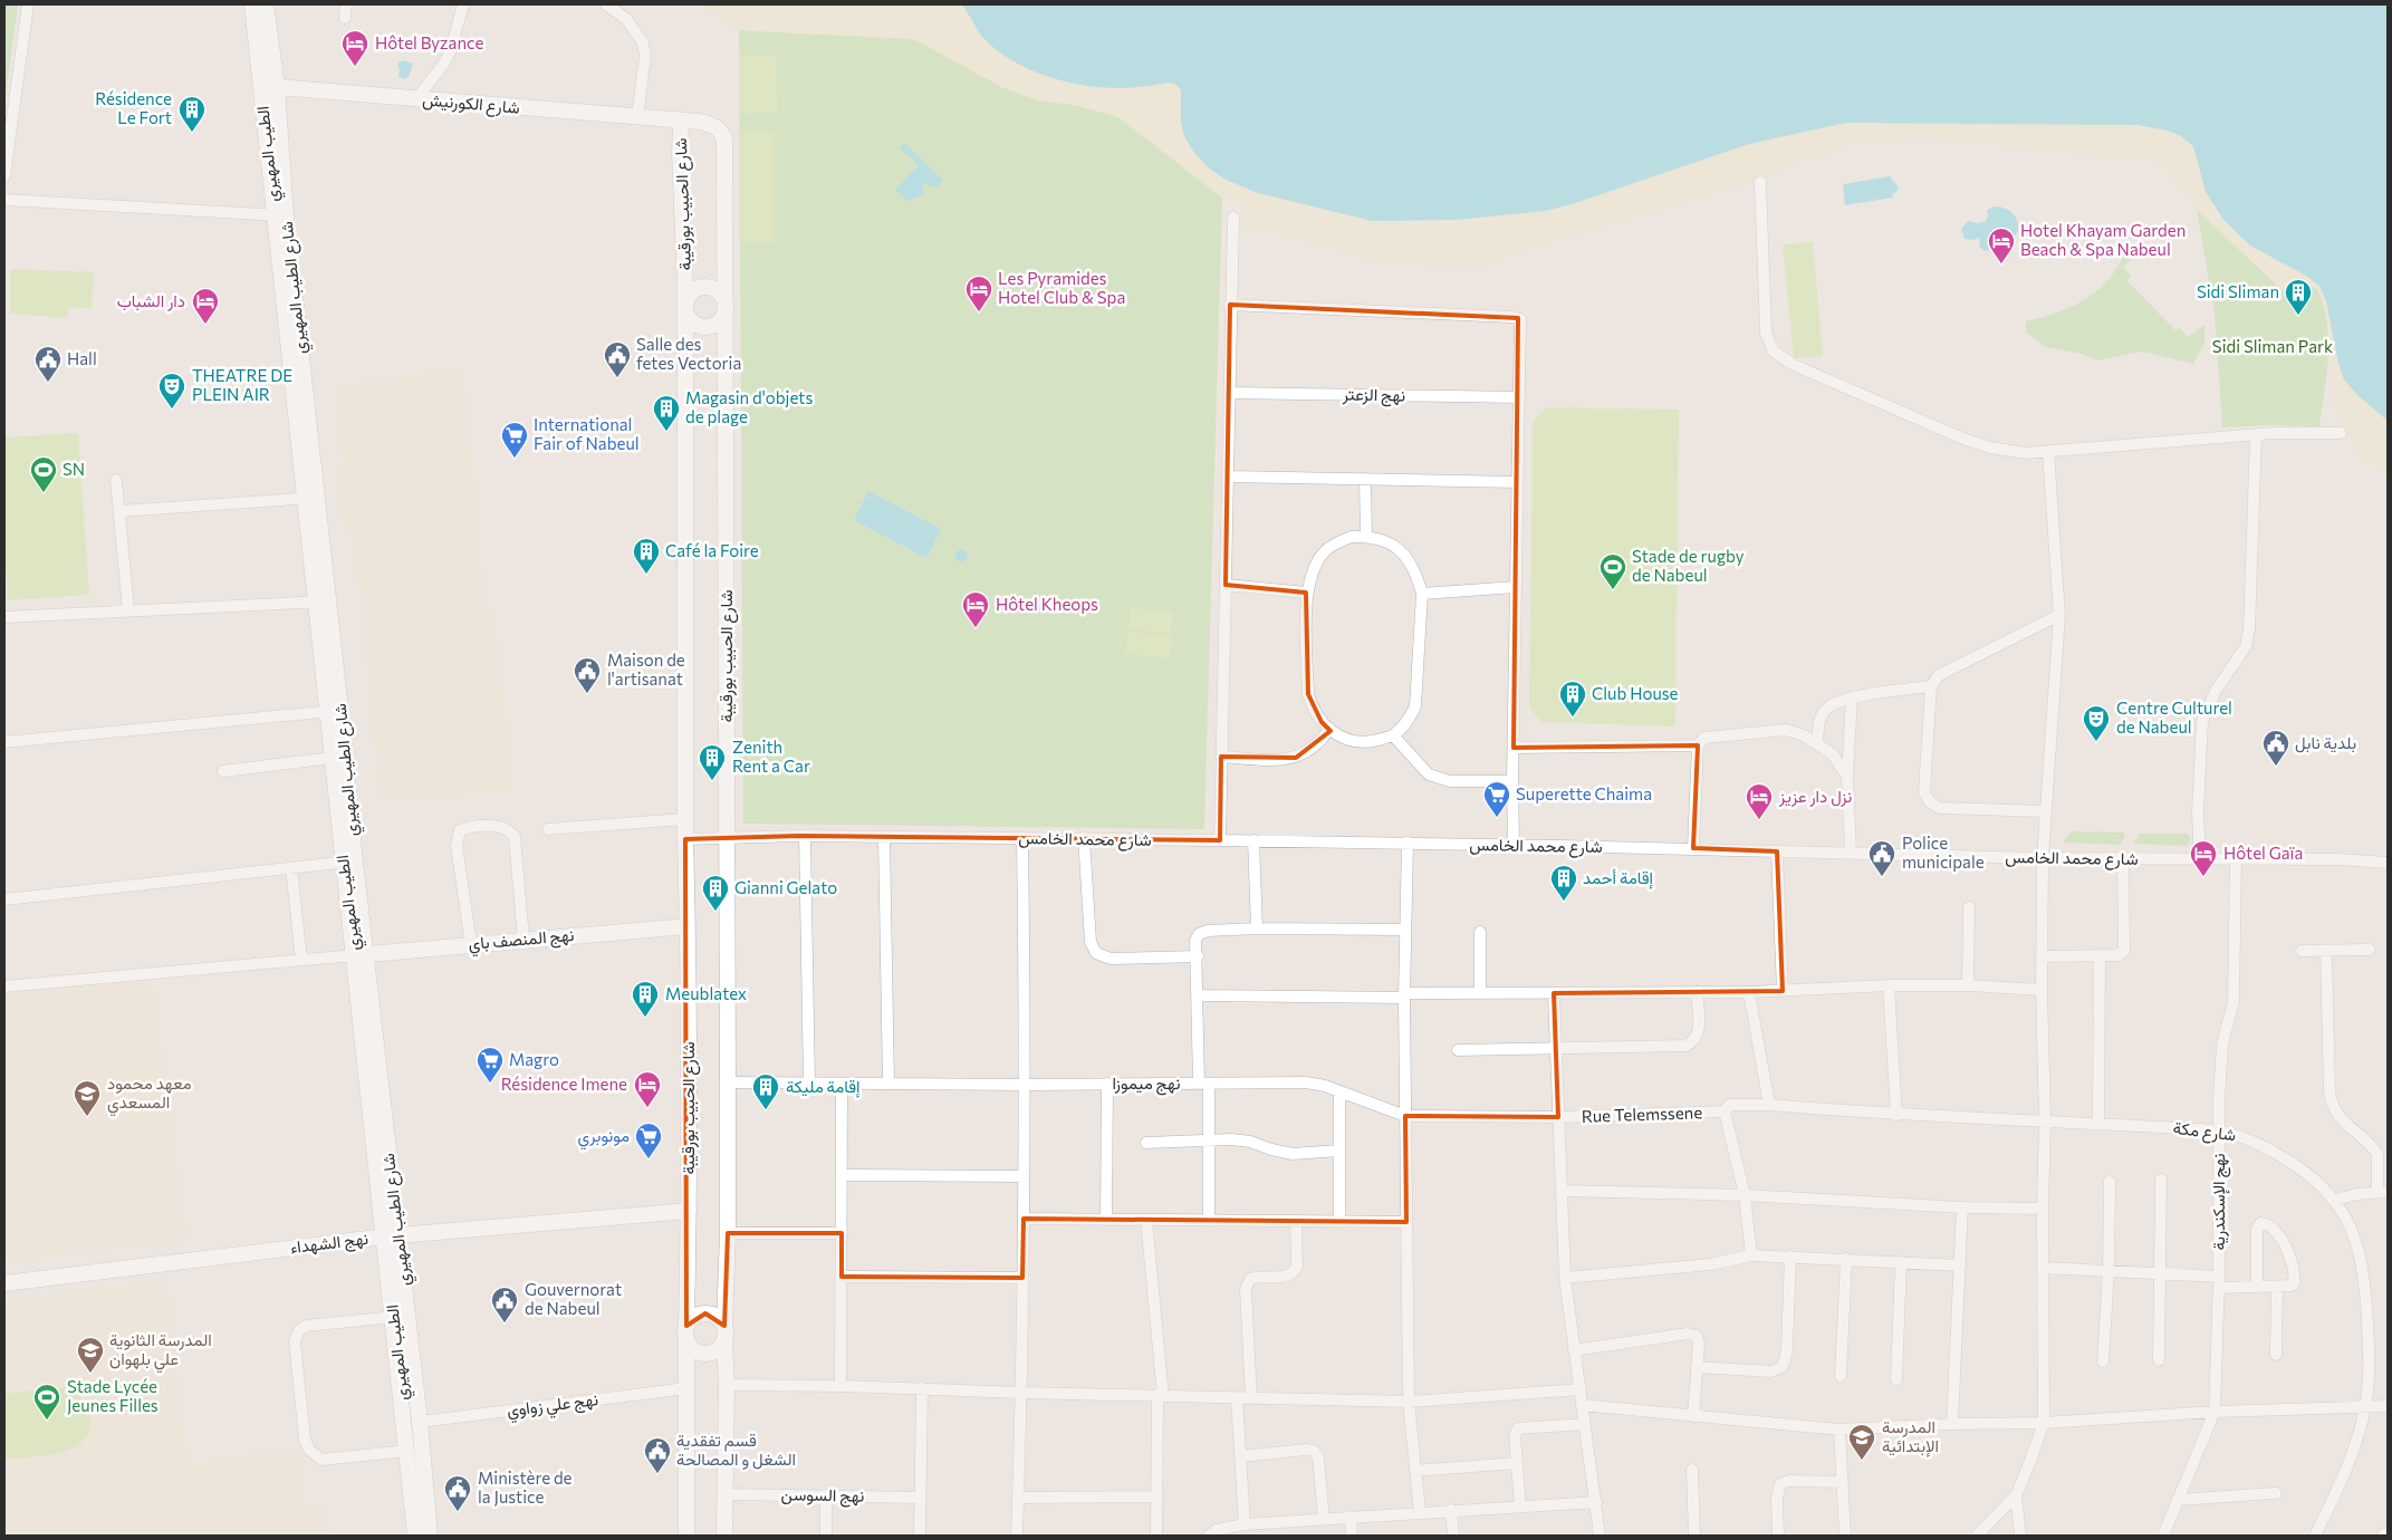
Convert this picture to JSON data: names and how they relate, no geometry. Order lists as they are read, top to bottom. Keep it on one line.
{"streets":{"street":["شارع الكورنيش","الطيب المهيري","شارع الحبيب بورقيبة","شارع الطيب المهيري","نهج الزعتر","شارع محمد الخامس","نهج المنصف باي","نهج ميموزا","Rue Telemssene","شارع مكة","نهج الإسكندرية","نهج الشهداء","نهج علي زواوي","نهج السوسن"]},"crossings":[["شارع الكورنيش","الطيب المهيري"],["شارع الكورنيش","شارع الحبيب بورقيبة"],["شارع الكورنيش","شارع الطيب المهيري"],["الطيب المهيري","شارع الطيب المهيري"],["الطيب المهيري","نهج الشهداء"],["شارع الحبيب بورقيبة","شارع محمد الخامس"],["شارع الحبيب بورقيبة","نهج المنصف باي"],["شارع الحبيب بورقيبة","نهج ميموزا"],["شارع الحبيب بورقيبة","نهج الشهداء"],["شارع الحبيب بورقيبة","نهج علي زواوي"],["شارع الحبيب بورقيبة","نهج السوسن"],["شارع الطيب المهيري","نهج المنصف باي"],["شارع الطيب المهيري","نهج الشهداء"],["شارع الطيب المهيري","نهج علي زواوي"],["شارع محمد الخامس","نهج الإسكندرية"],["نهج ميموزا","Rue Telemssene"],["Rue Telemssene","شارع مكة"],["شارع مكة","نهج الإسكندرية"]],"parks":["Sidi Sliman Park"],"places":{"hotel":["Hôtel Byzance","Hotel Khayam Garden Beach & Spa Nabeul","Les Pyramides Hotel Club & Spa","دار الشباب","Hôtel Kheops","نزل دار عزيز","Hôtel Gaïa","Résidence Imene"],"building":["Résidence Le Fort","Sidi Sliman","Magasin d'objets de plage","Café la Foire","Club House","Zenith Rent a Car","إقامة أحمد","Gianni Gelato","Meublatex","إقامة مليكة"],"public building":["Salle des fetes Vectoria","Hall","Maison de l'artisanat","بلدية نابل","Police municipale","Gouvernorat de Nabeul","قسم تفقدية الشغل و المصالحة","Ministère de la Justice"],"theatre":["THEATRE DE PLEIN AIR","Centre Culturel de Nabeul"],"supermarket":["International Fair of Nabeul","Superette Chaima","Magro","مونوبري"],"sports":["SN","Stade de rugby de Nabeul","Stade Lycée Jeunes Filles"],"school or university":["معهد محمود المسعدي","المدرسة الثانوية علي بلهوان","المدرسة الإبتدائية"]}}
